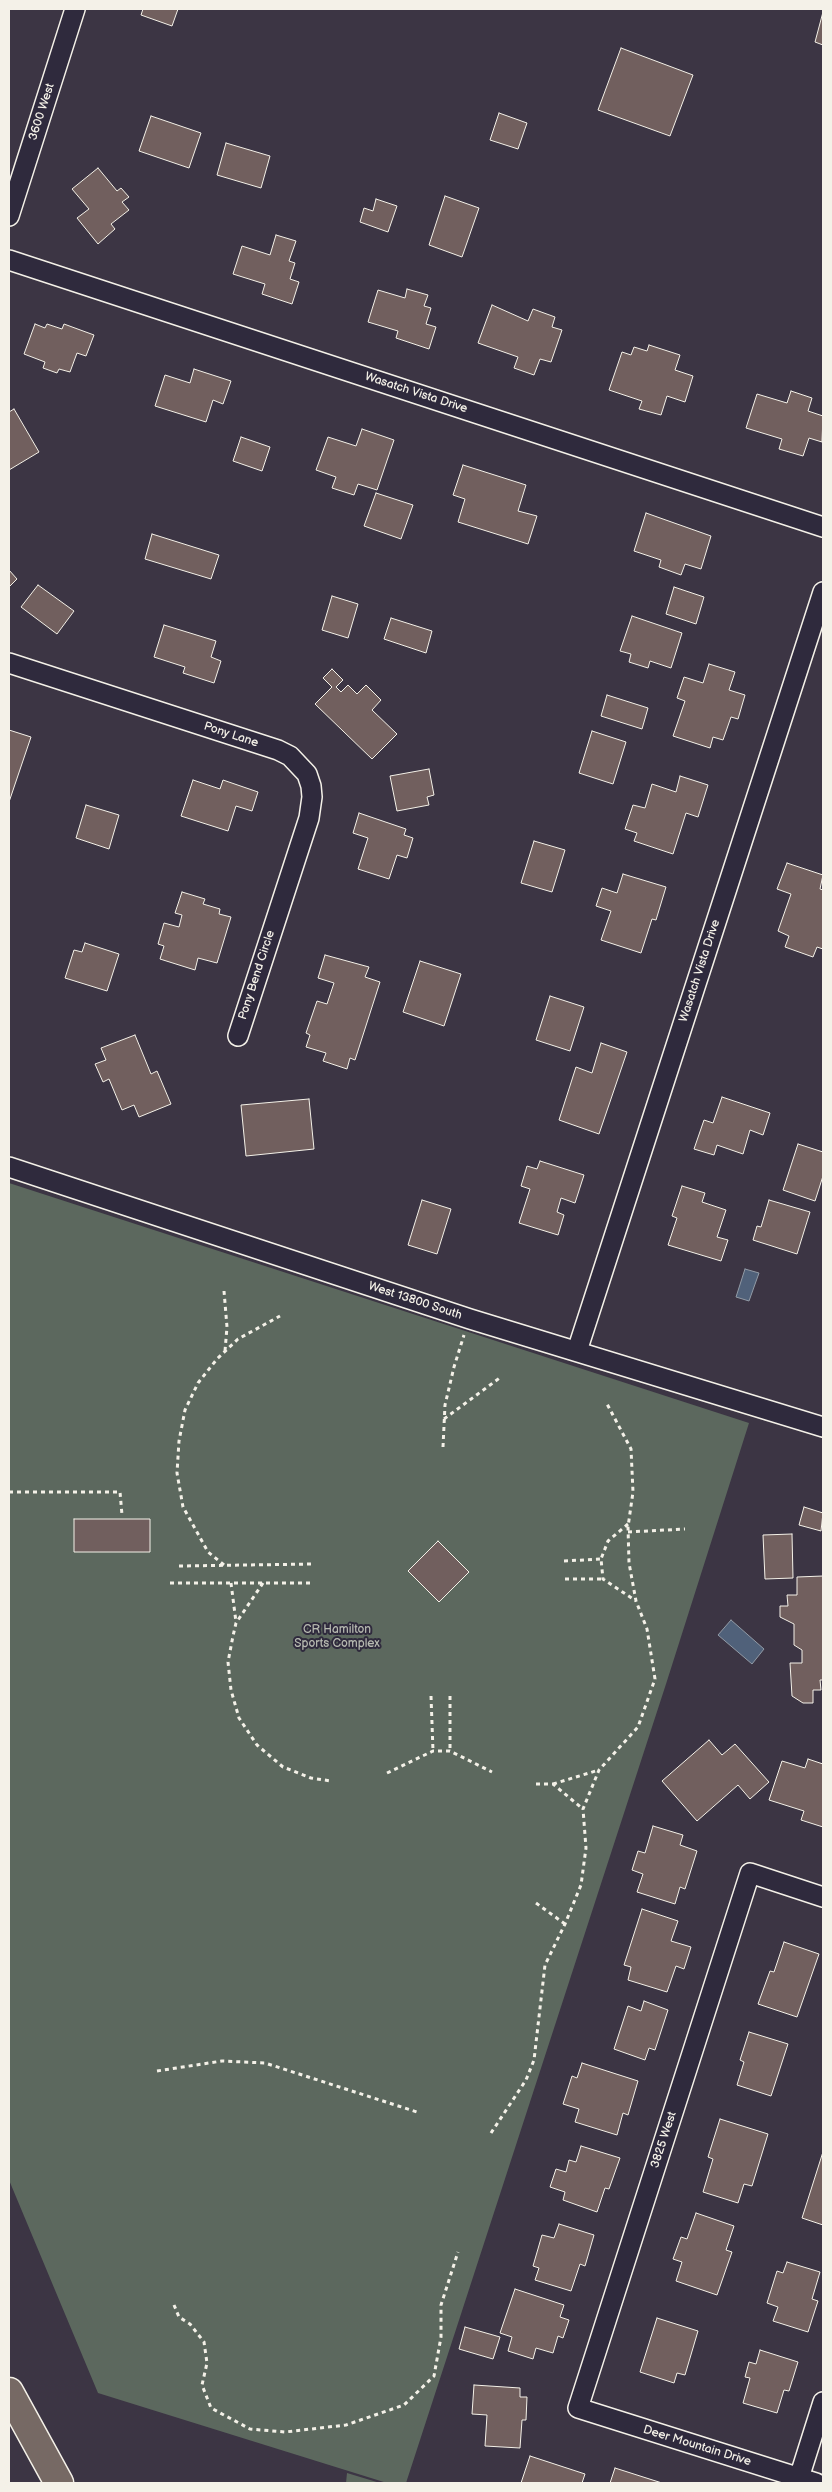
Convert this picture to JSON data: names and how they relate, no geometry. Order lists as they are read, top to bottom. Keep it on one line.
{"streets":{"street":["3600 West","Wasatch Vista Drive","Pony Lane","Pony Bend Circle","West 13800 South","3825 West","Deer Mountain Drive"]},"crossings":[["Wasatch Vista Drive","West 13800 South"],["Pony Lane","Pony Bend Circle"],["3825 West","Deer Mountain Drive"]],"parks":["CR Hamilton Sports Complex"]}
